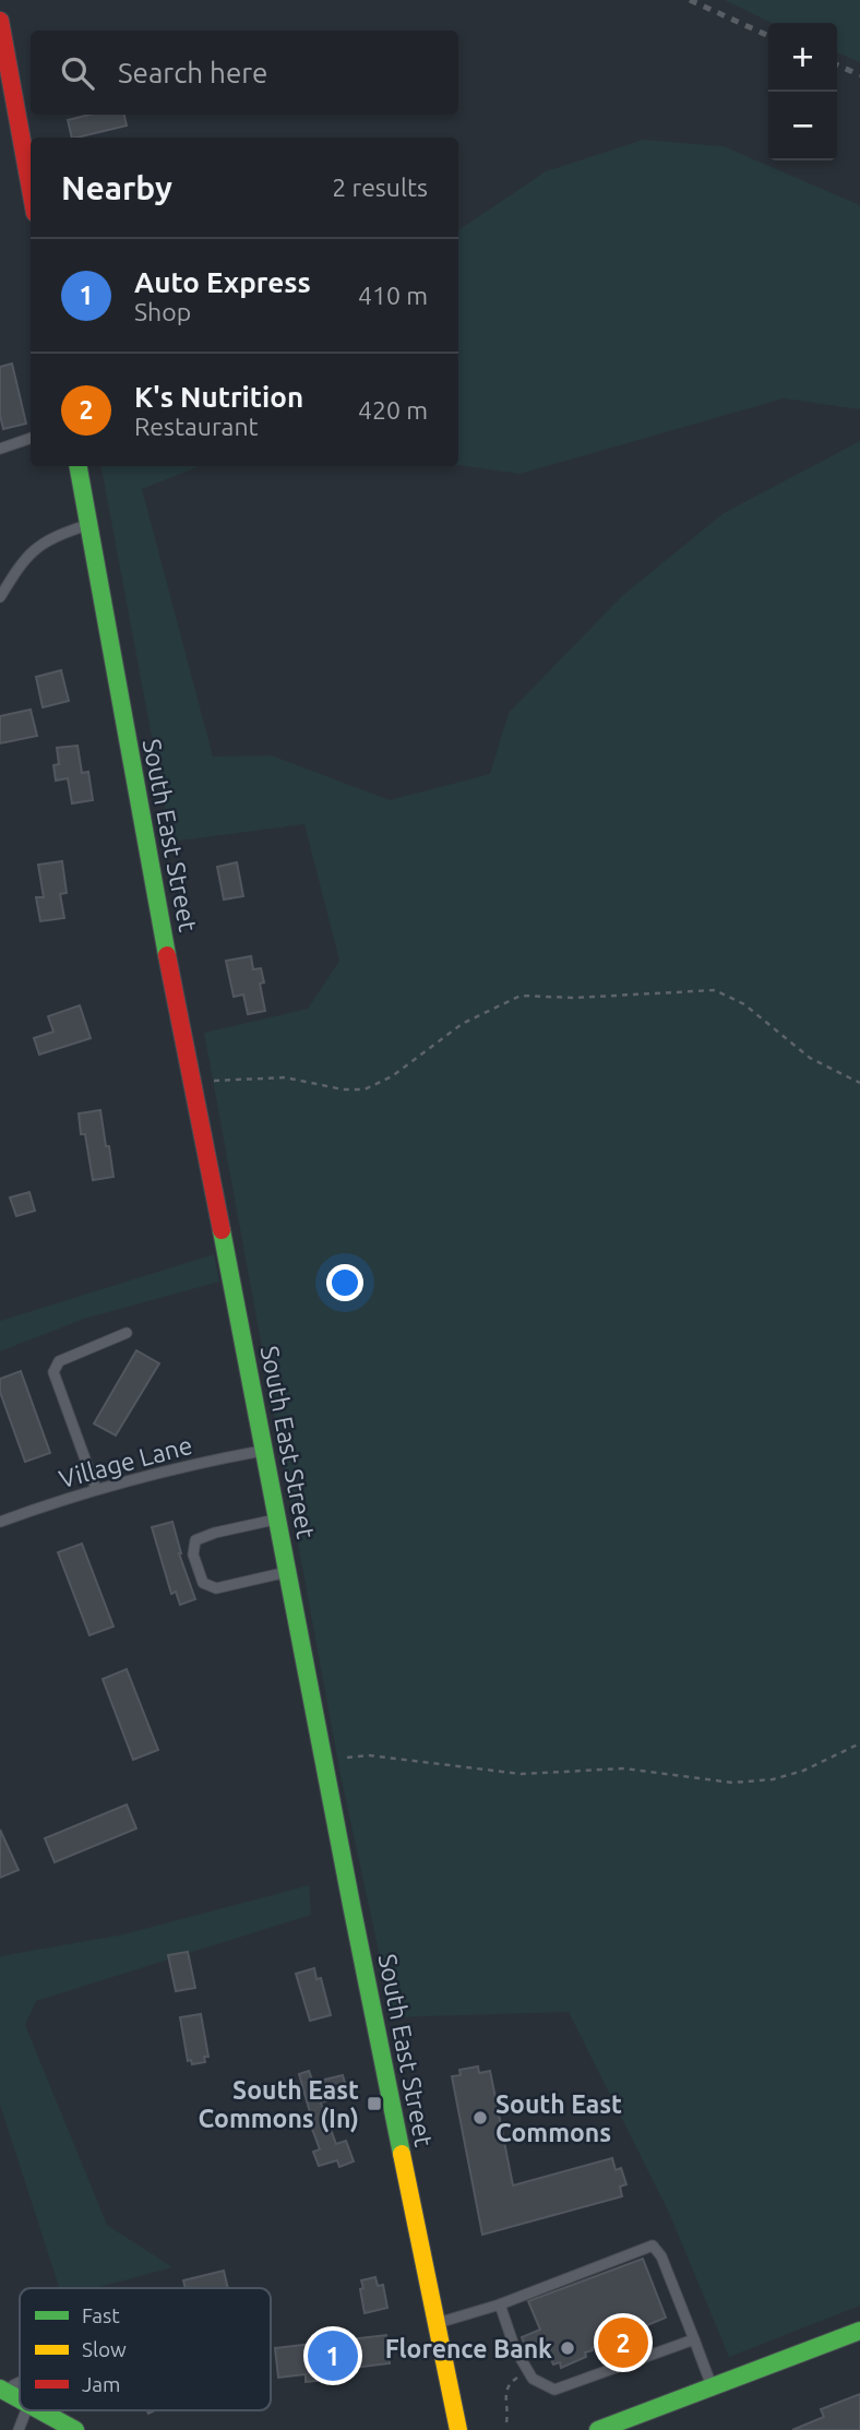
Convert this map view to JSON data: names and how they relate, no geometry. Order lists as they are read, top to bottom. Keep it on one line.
{"streets":{"main road":["South East Street"],"lane":["Village Lane"]},"crossings":[["South East Street","Village Lane"]],"places":{"transit":["South East Commons (In)"],"other":["South East Commons","Florence Bank"]},"legend":["Fast","Slow","Jam"],"page":{"map_buttons":["+","−"],"search":"Search here","heading":["Nearby","2 results"],"list":[{"mark":"1","name":"Auto Express","note":"Shop","value":"410 m"},{"mark":"2","name":"K's Nutrition","note":"Restaurant","value":"420 m"}],"pins":["2","1"]}}
